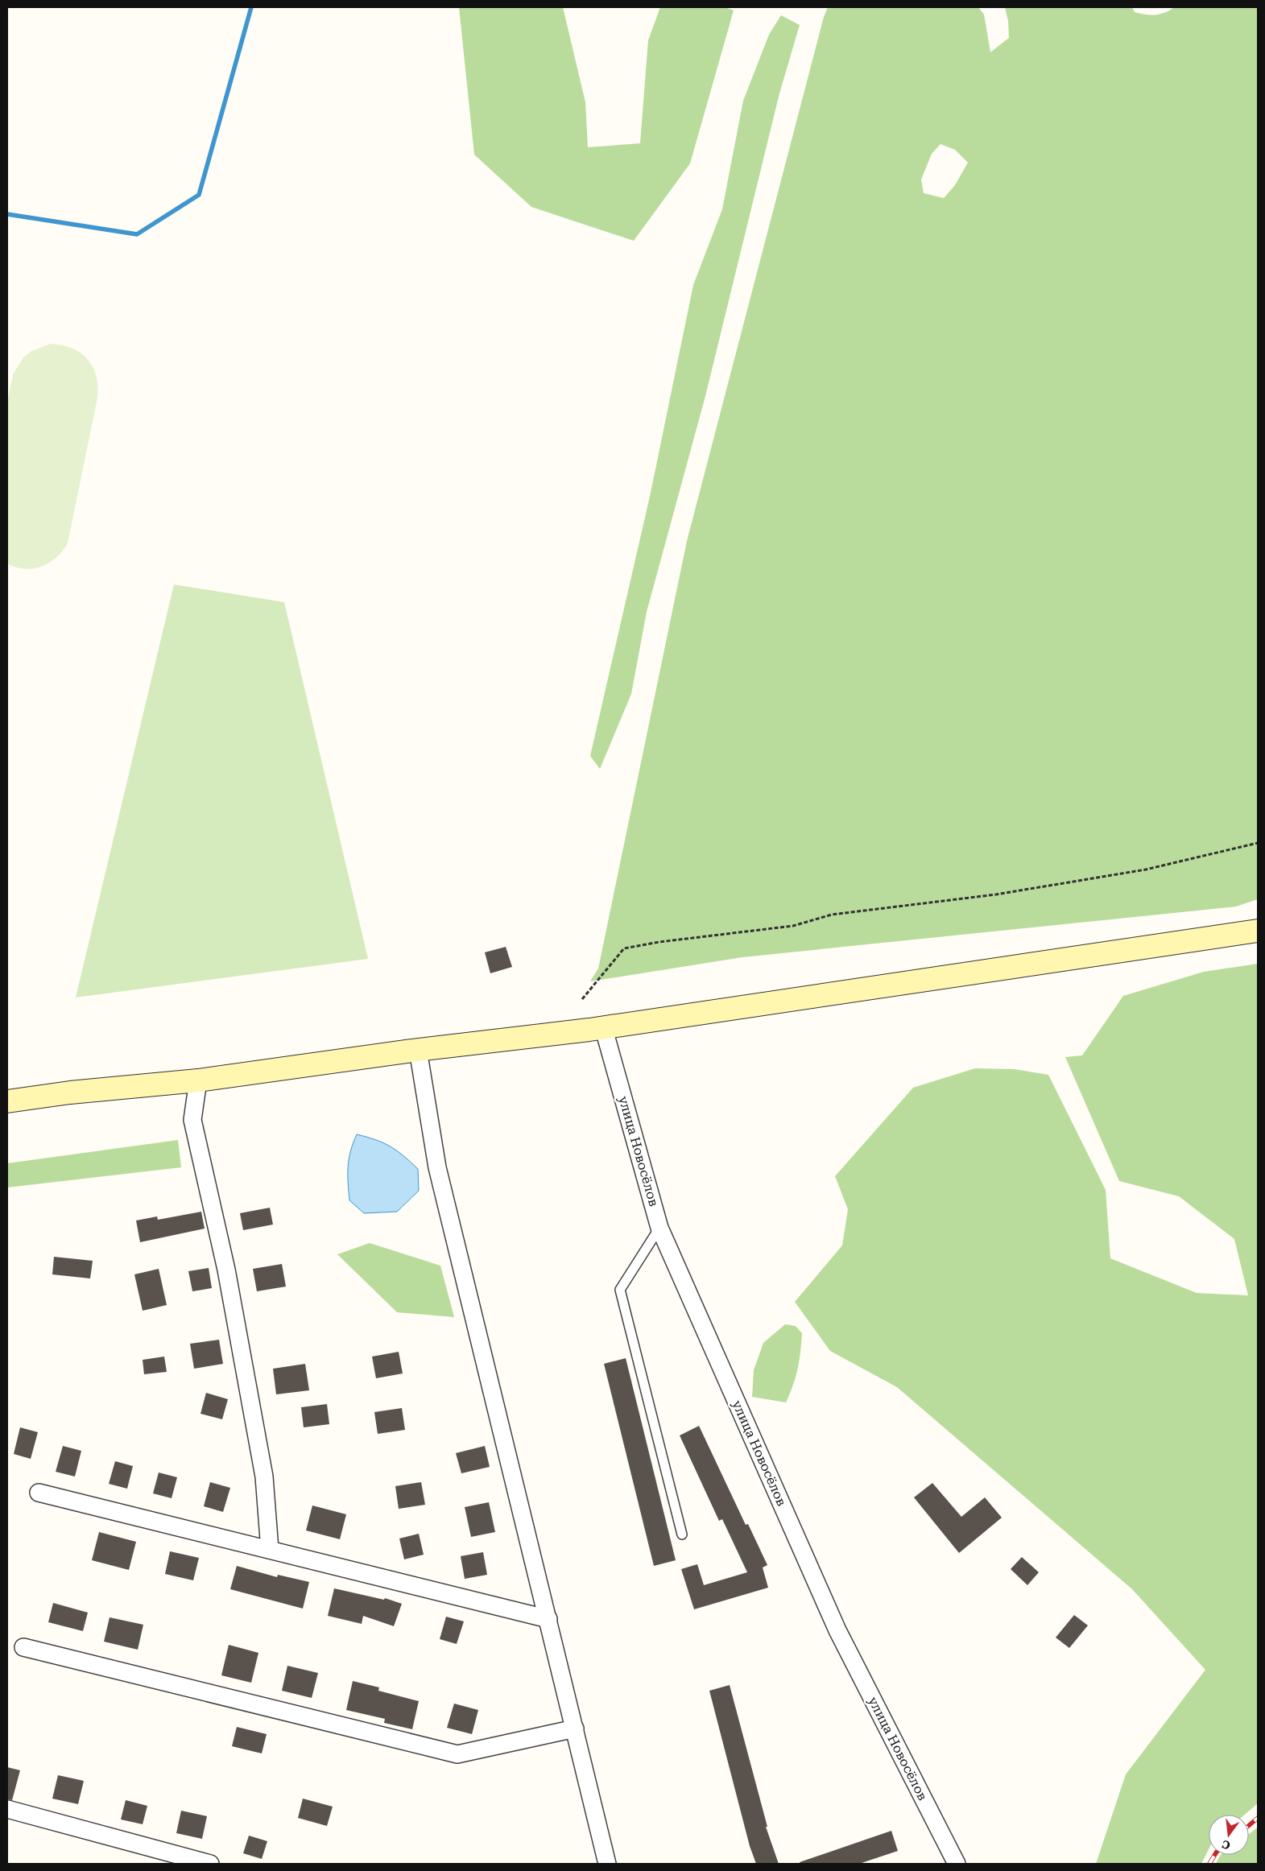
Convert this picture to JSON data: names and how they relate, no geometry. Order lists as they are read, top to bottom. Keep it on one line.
{"streets":{"street":["улица Новосёлов"]},"north":"bottom"}
